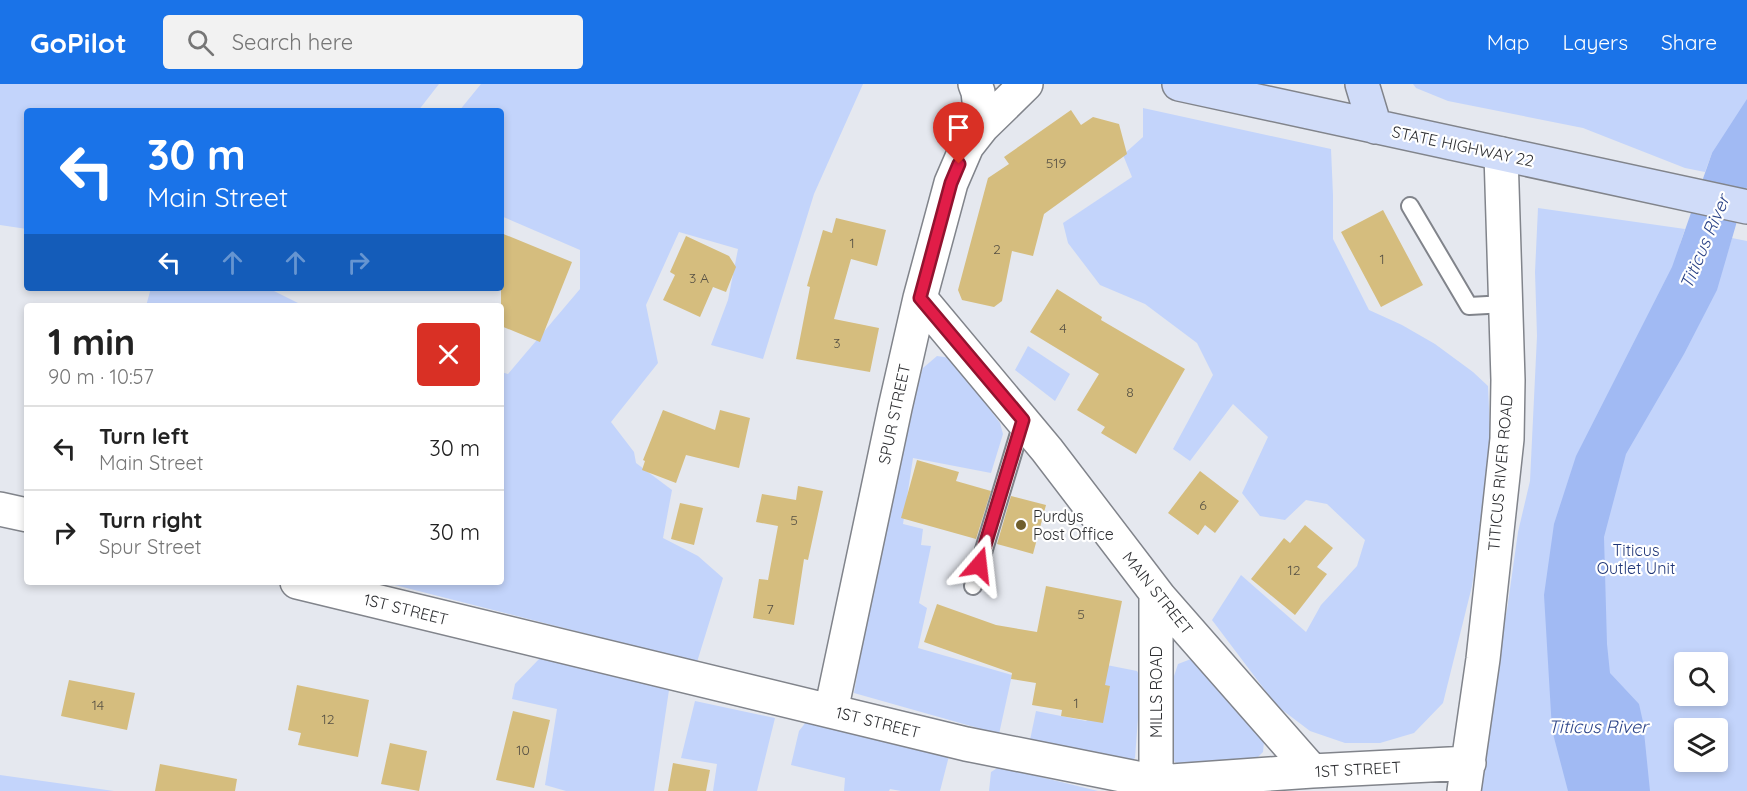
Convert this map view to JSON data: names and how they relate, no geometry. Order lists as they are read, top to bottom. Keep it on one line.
{"streets":{"main road":["STATE HIGHWAY 22"],"street":["SPUR STREET","TITICUS RIVER ROAD","MAIN STREET","1ST STREET","MILLS ROAD"]},"crossings":[["STATE HIGHWAY 22","TITICUS RIVER ROAD"],["SPUR STREET","MAIN STREET"],["SPUR STREET","1ST STREET"],["TITICUS RIVER ROAD","1ST STREET"],["MAIN STREET","1ST STREET"],["MAIN STREET","MILLS ROAD"],["1ST STREET","MILLS ROAD"]],"water":["Titicus River"],"parks":["Titicus Outlet Unit"],"places":["Purdys Post Office"],"house_numbers":["519","1","2","1","3 A","4","3","8","6","5","12","7","5","1","14","12","10"],"page":{"header":"GoPilot","search":"Search here","nav":["Map","Layers","Share"],"turn":["30 m","Main Street"],"heading":["1 min","90 m · 10:57"],"list":[{"name":"Turn left","note":"Main Street","value":"30 m"},{"name":"Turn right","note":"Spur Street","value":"30 m"}]}}
